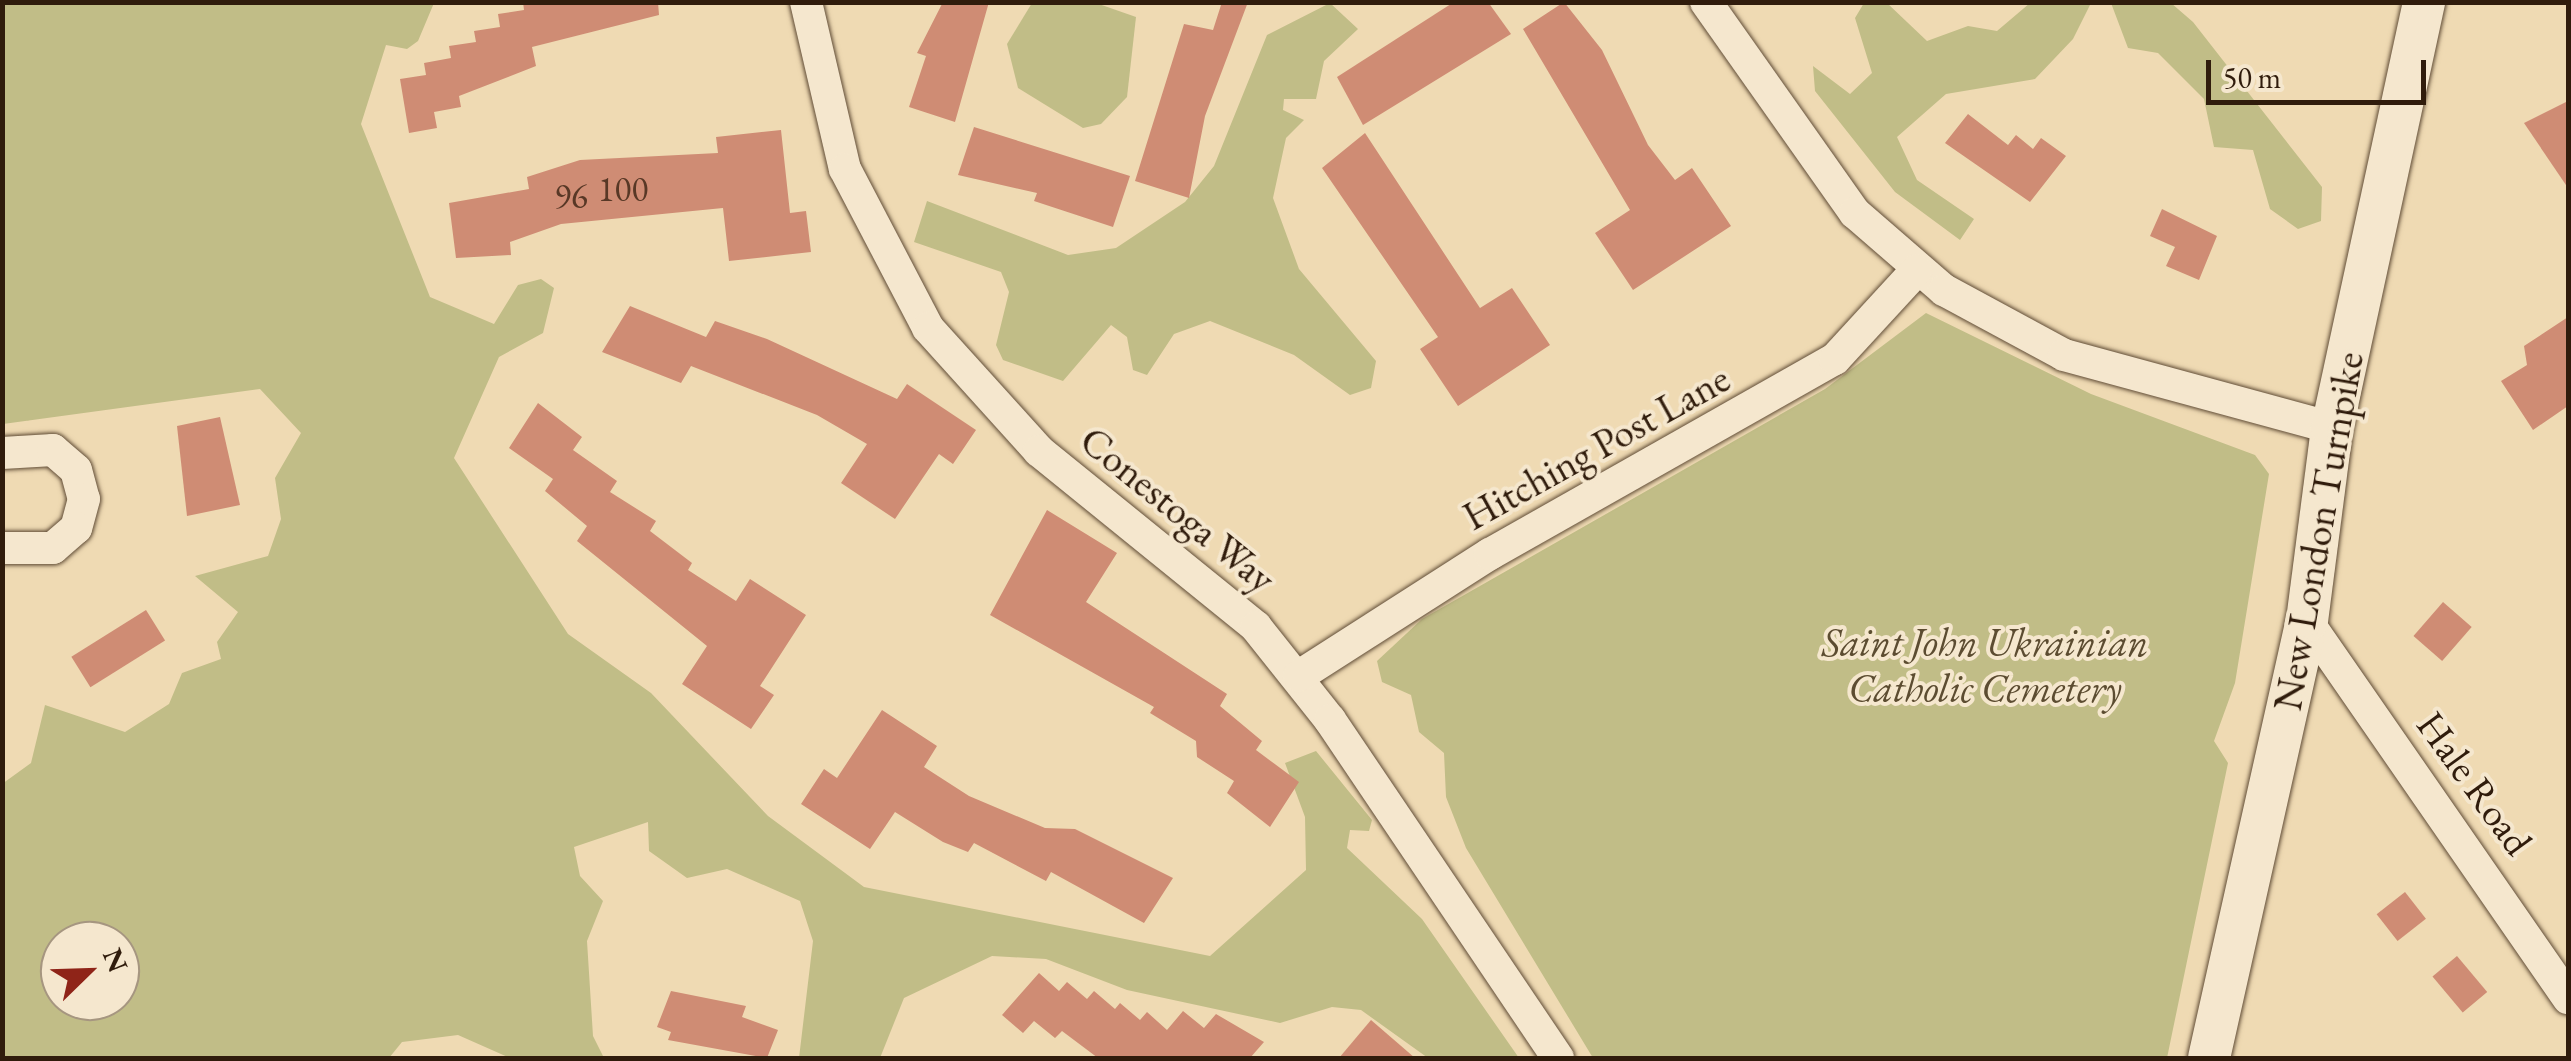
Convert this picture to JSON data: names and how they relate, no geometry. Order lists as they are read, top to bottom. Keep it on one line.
{"streets":{"street":["Hitching Post Lane","Conestoga Way","New London Turnpike","Hale Road"]},"crossings":[["Hitching Post Lane","Conestoga Way"],["New London Turnpike","Hale Road"]],"parks":["Saint John Ukrainian Catholic Cemetery"],"house_numbers":["100","96"],"scale_bar":"50 m","north":"top right"}
